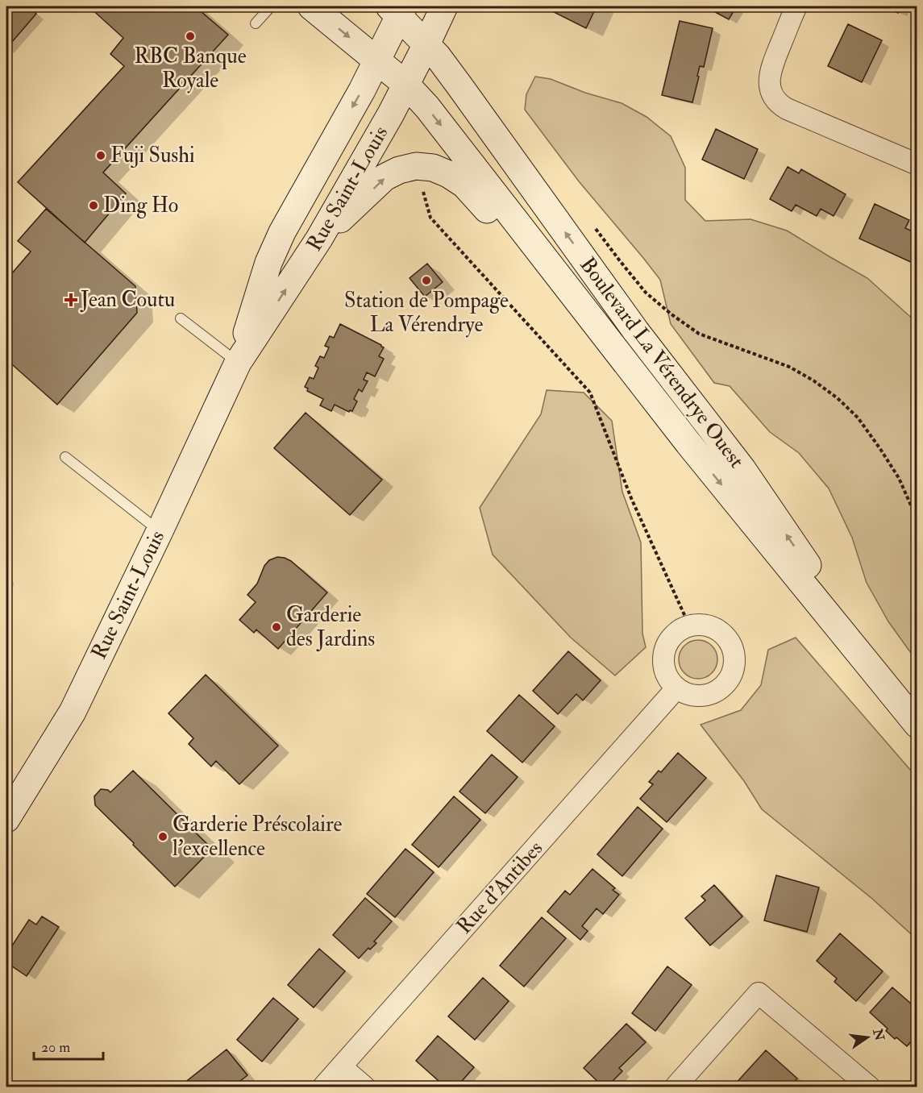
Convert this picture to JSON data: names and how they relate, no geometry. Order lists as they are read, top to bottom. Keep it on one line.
{"streets":{"main road":["Rue Saint-Louis","Boulevard La Vérendrye Ouest"],"street":["Rue d'Antibes"]},"crossings":[["Rue Saint-Louis","Boulevard La Vérendrye Ouest"]],"places":{"other":["RBC Banque Royale","Fuji Sushi","Ding Ho","Station de Pompage La Vérendrye","Garderie des Jardins","Garderie Préscolaire l'excellence"],"health":["Jean Coutu"]},"scale_bar":"20 m","north":"right"}
